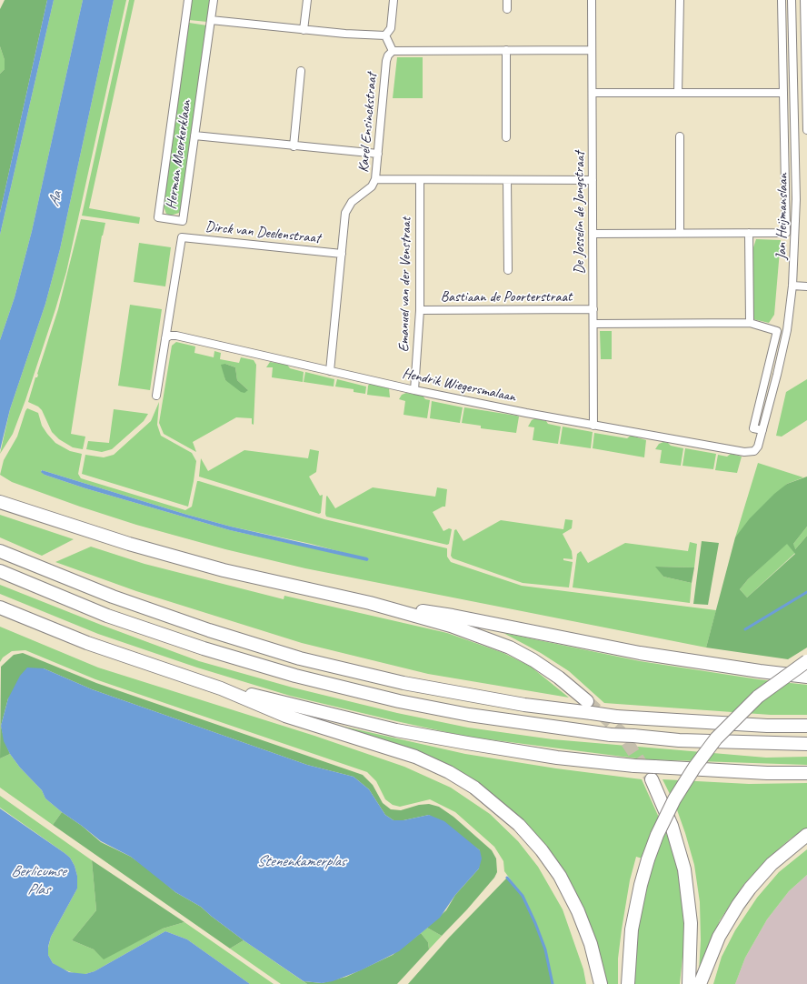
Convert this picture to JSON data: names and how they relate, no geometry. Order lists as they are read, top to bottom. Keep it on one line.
{"streets":{"street":["Karel Ensinckstraat","Herman Moerkerklaan","De Josselin de Jongstraat","Jan Heijmanslaan","Dirck van Deelenstraat","Emanuel van der Venstraat","Bastiaan de Poorterstraat","Hendrik Wiegersmalaan"]},"crossings":[["Karel Ensinckstraat","Dirck van Deelenstraat"],["Karel Ensinckstraat","Hendrik Wiegersmalaan"],["De Josselin de Jongstraat","Bastiaan de Poorterstraat"],["De Josselin de Jongstraat","Hendrik Wiegersmalaan"],["Jan Heijmanslaan","Hendrik Wiegersmalaan"],["Dirck van Deelenstraat","Hendrik Wiegersmalaan"],["Emanuel van der Venstraat","Bastiaan de Poorterstraat"],["Emanuel van der Venstraat","Hendrik Wiegersmalaan"]],"water":["Aa","Stenenkamerplas","Berlicumse Plas"]}
